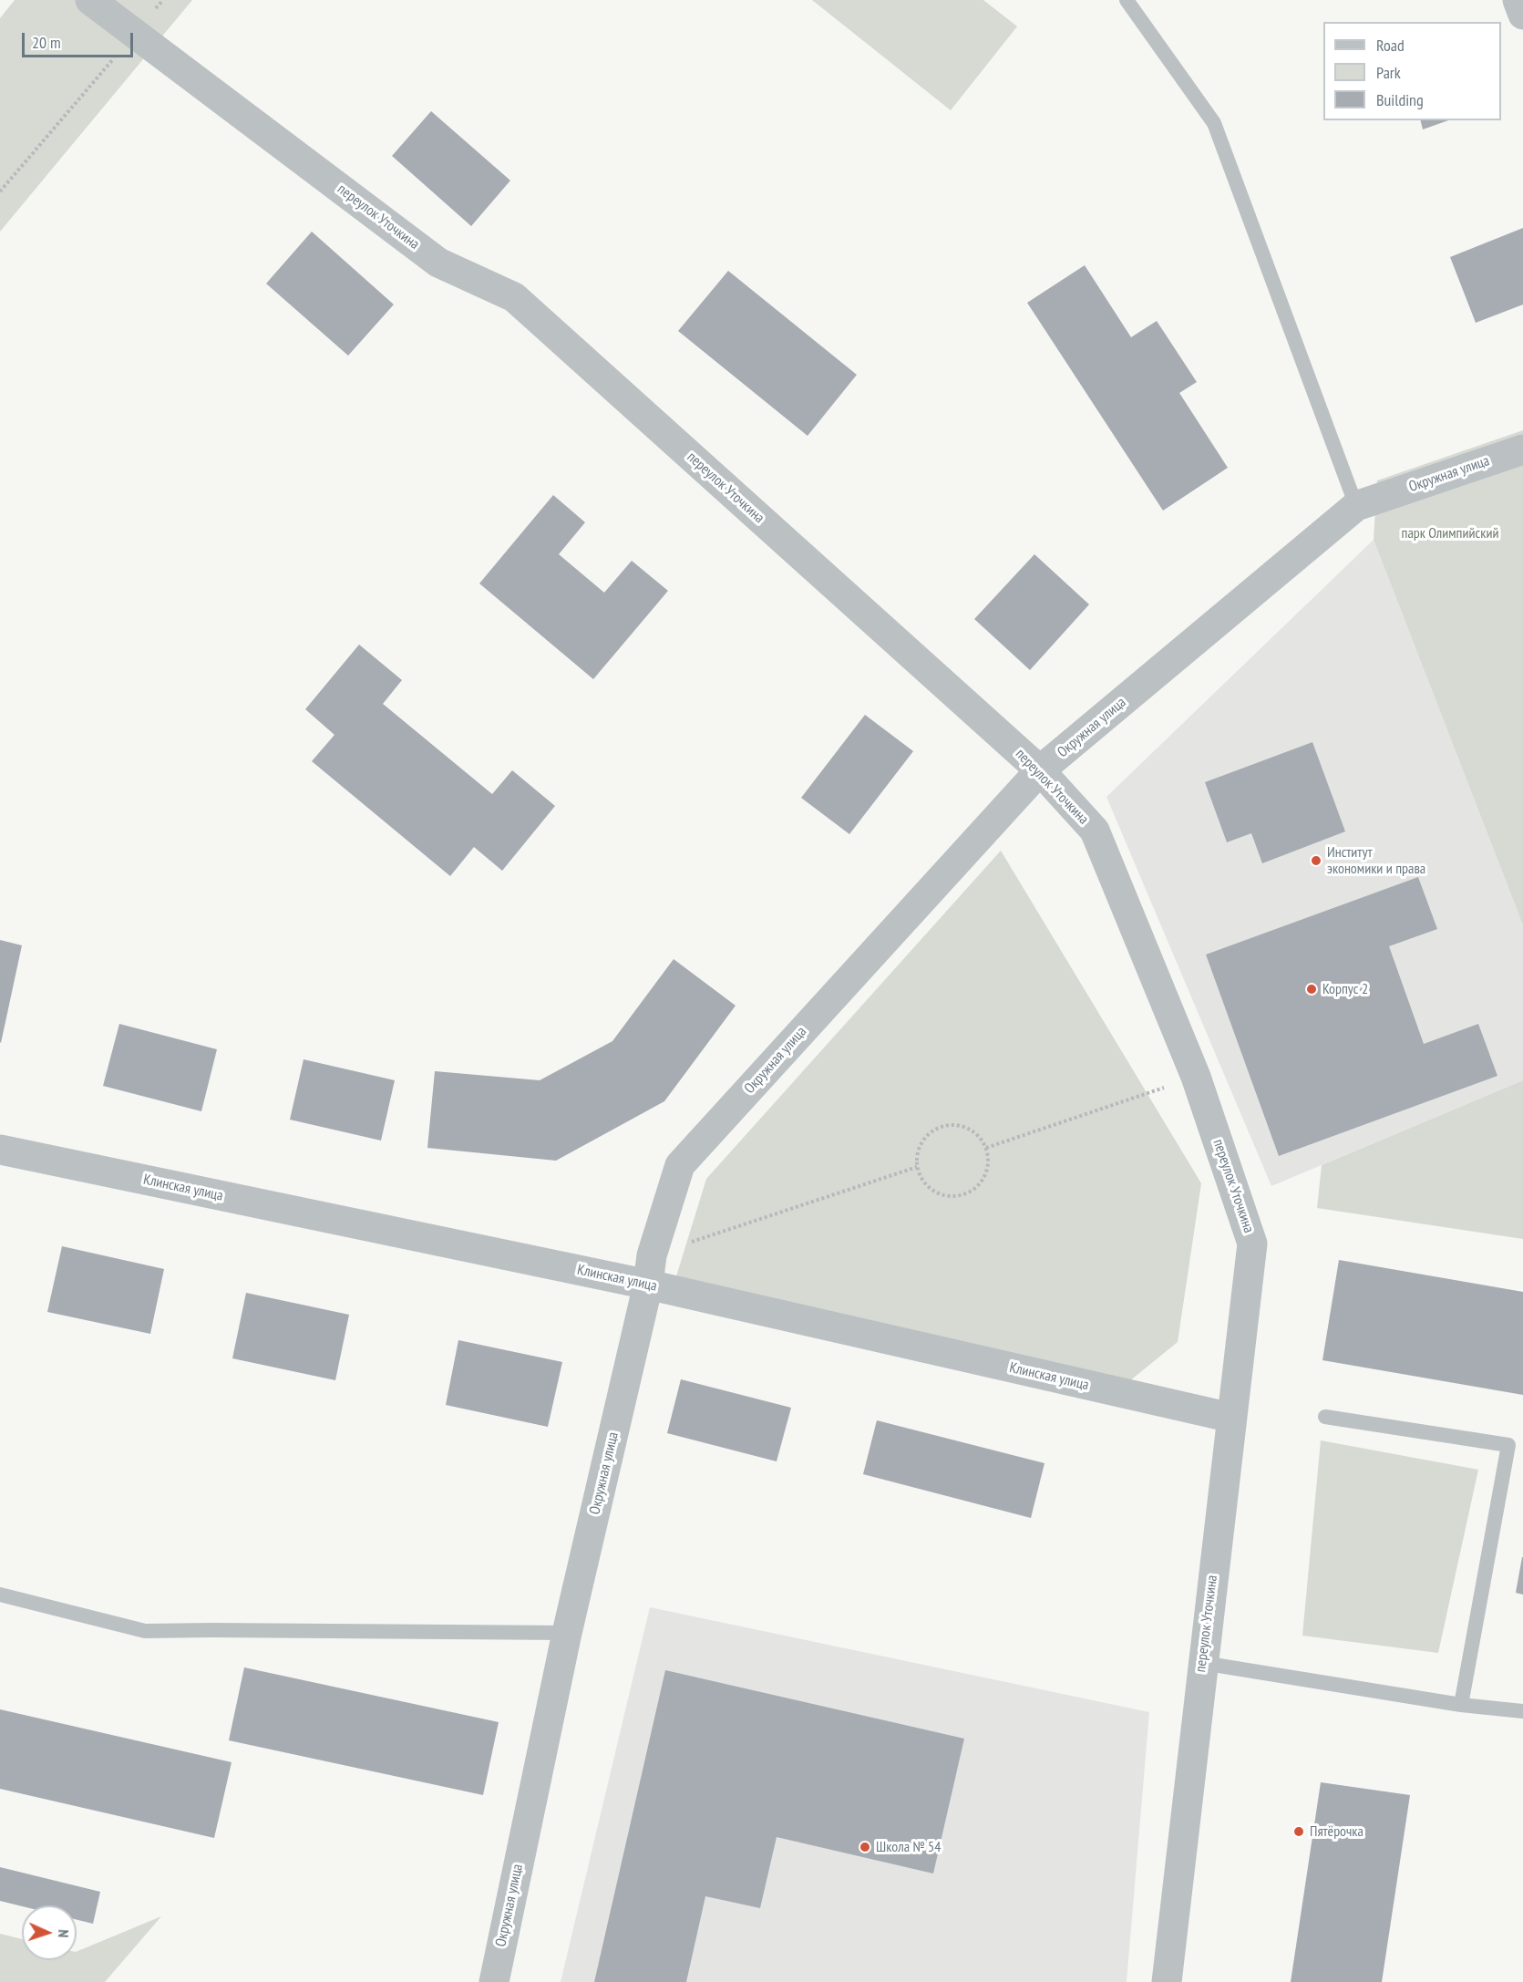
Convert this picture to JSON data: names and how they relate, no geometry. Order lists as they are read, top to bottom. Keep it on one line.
{"streets":{"street":["переулок Уточкина","Окружная улица","Клинская улица"]},"crossings":[["переулок Уточкина","Окружная улица"],["переулок Уточкина","Клинская улица"],["Окружная улица","Клинская улица"]],"parks":["парк Олимпийский"],"places":["Институт экономики и права","Корпус 2","Пятёрочка","Школа № 54"],"legend":["Road","Park","Building"],"scale_bar":"20 m","north":"right"}
